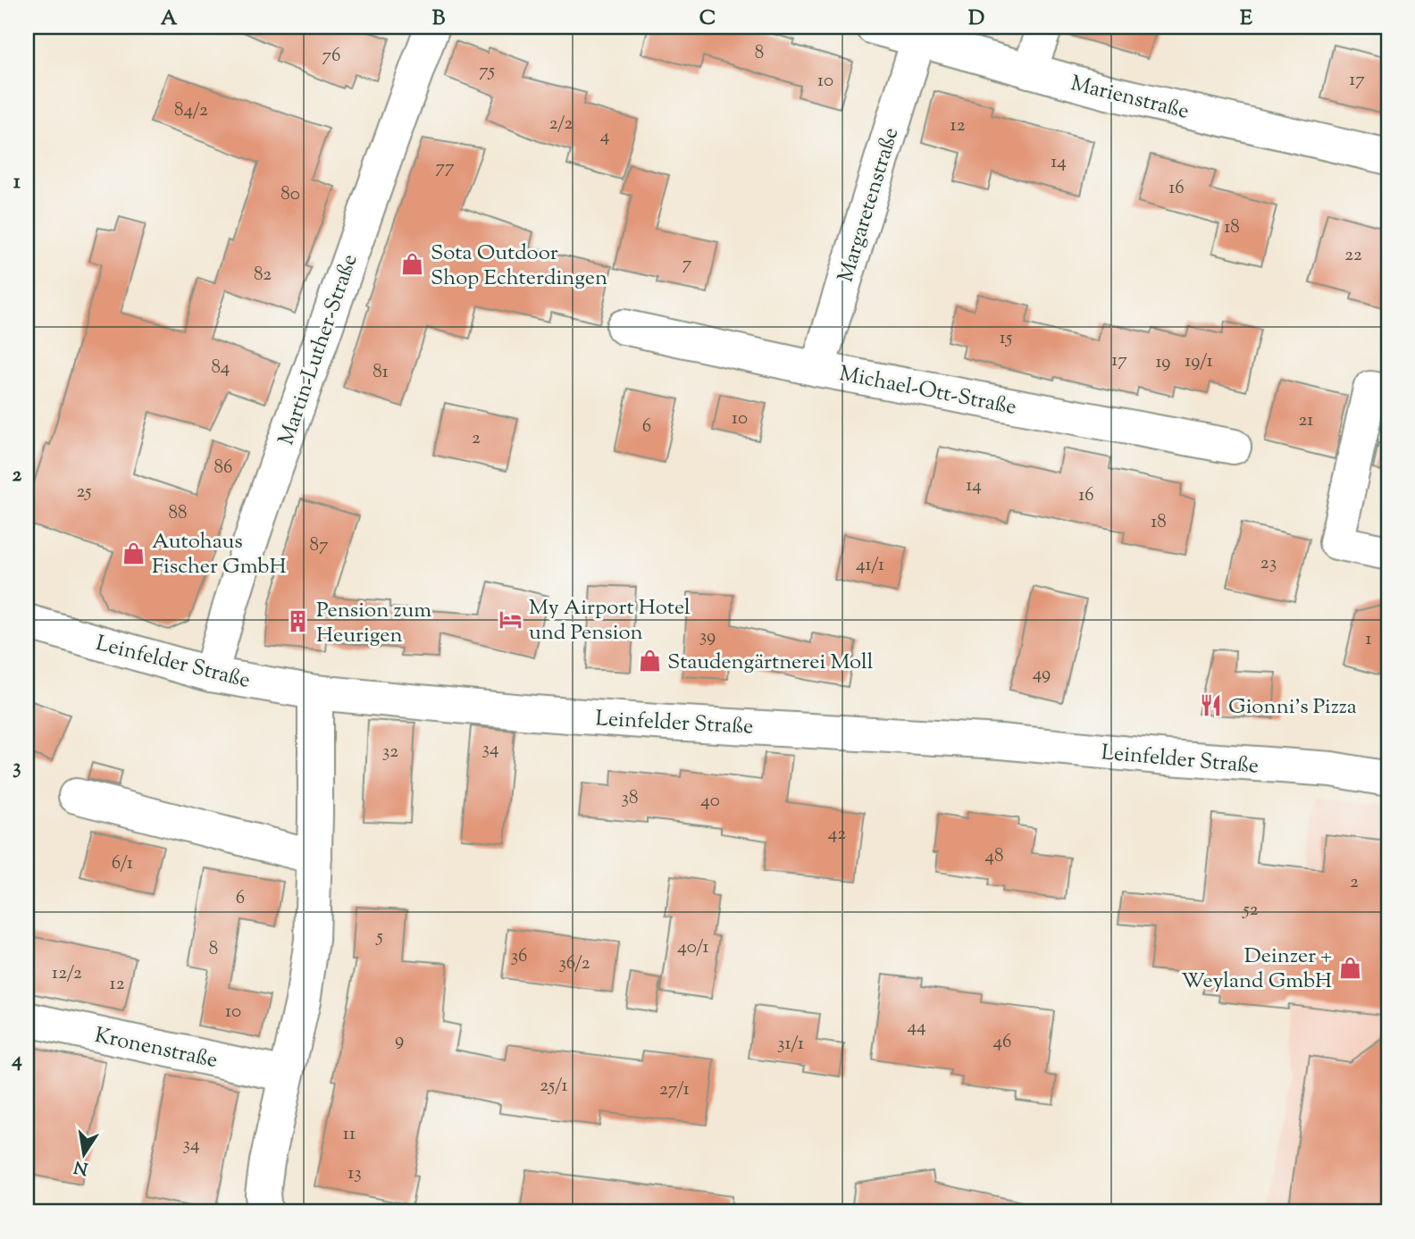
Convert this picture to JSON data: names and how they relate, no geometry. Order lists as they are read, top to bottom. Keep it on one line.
{"streets":{"street":["Marienstraße","Margaretenstraße","Martin-Luther-Straße","Michael-Ott-Straße","Leinfelder Straße","Kronenstraße"]},"crossings":[["Marienstraße","Margaretenstraße"],["Margaretenstraße","Michael-Ott-Straße"],["Martin-Luther-Straße","Leinfelder Straße"]],"places":{"shop":["Sota Outdoor Shop Echterdingen","Autohaus Fischer GmbH","Staudengärtnerei Moll","Deinzer + Weyland GmbH"],"hotel":["My Airport Hotel und Pension"],"building":["Pension zum Heurigen"],"restaurant":["Gionni's Pizza"]},"house_numbers":["8","76","75","17","10","84/2","2/2","12","4","14","77","16","80","18","22","7","82","15","17","19/1","19","84","81","10","21","6","2","86","14","25","16","88","18","87","23","41/1","39","1","49","34","32","38","40","42","48","6/1","2","6","52","5","40/1","8","36","36/2","12/2","12","10","44","9","46","31/1","25/1","27/1","11","34","13"],"north":"bottom","grid":{"columns":["A","B","C","D","E"],"rows":["1","2","3","4"]}}
